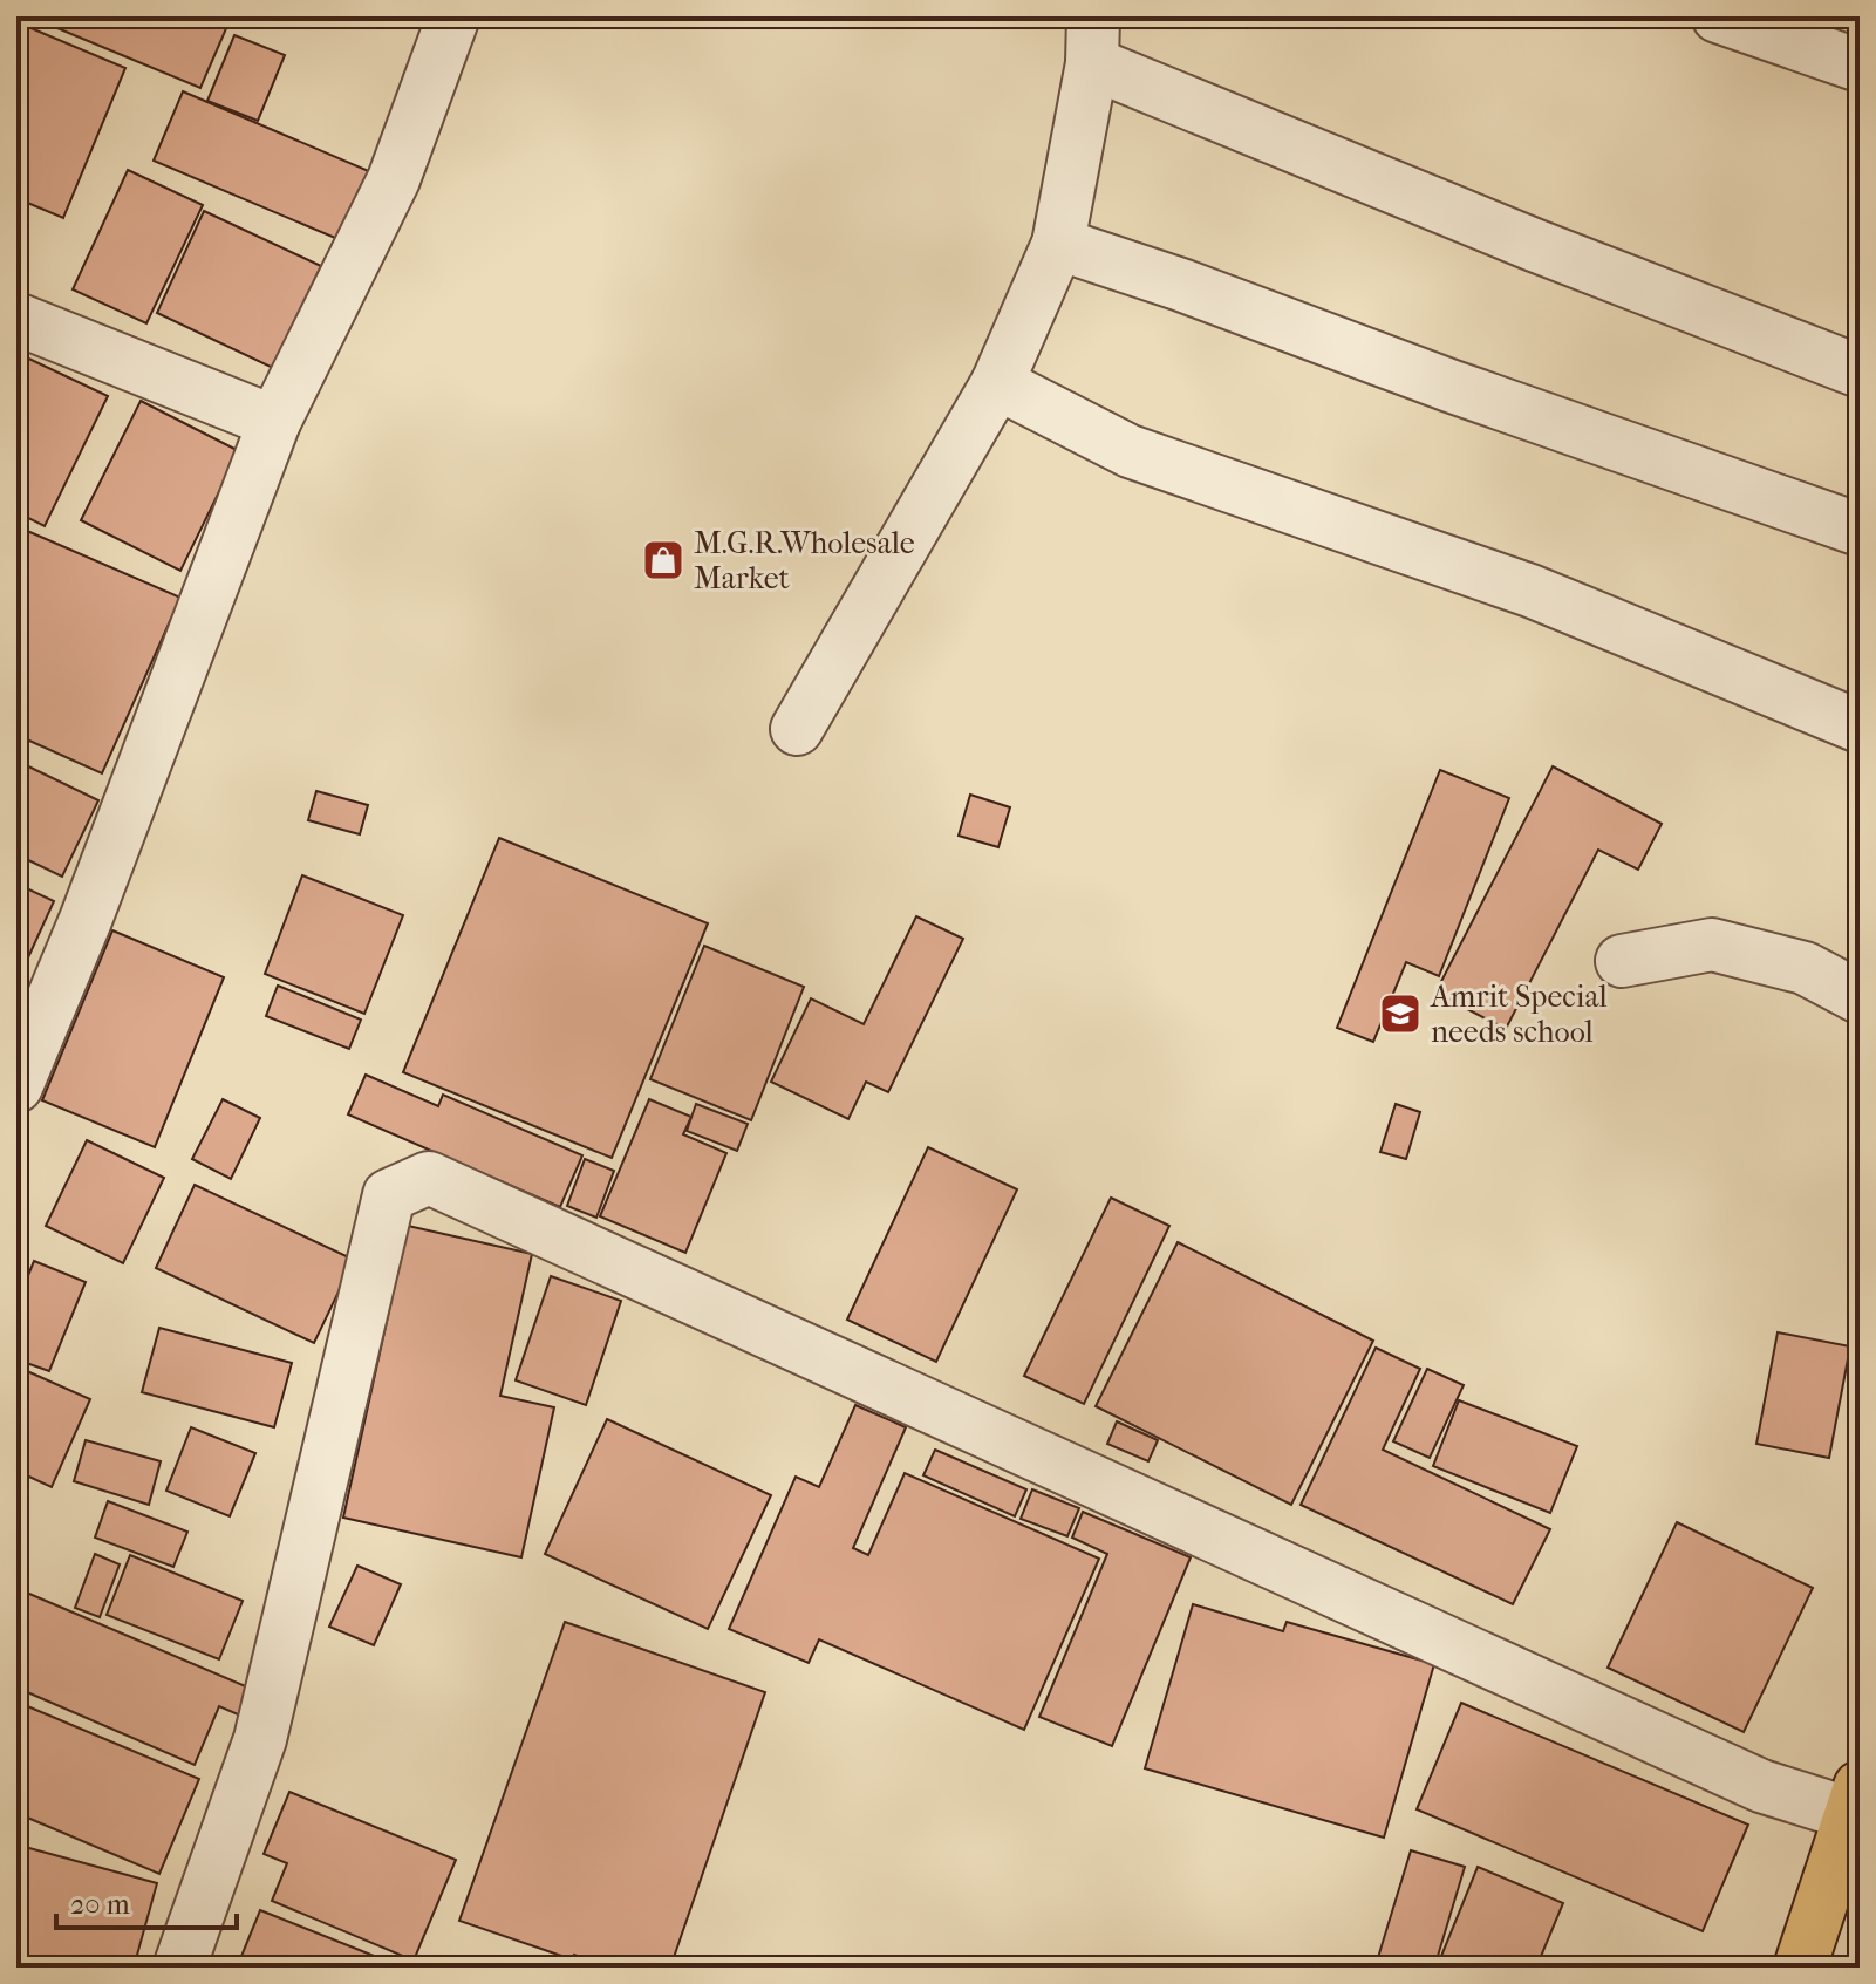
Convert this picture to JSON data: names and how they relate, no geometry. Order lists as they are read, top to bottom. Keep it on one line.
{"places":{"shop":["M.G.R.Wholesale Market"],"school or university":["Amrit Special needs school"]},"scale_bar":"20 m"}
